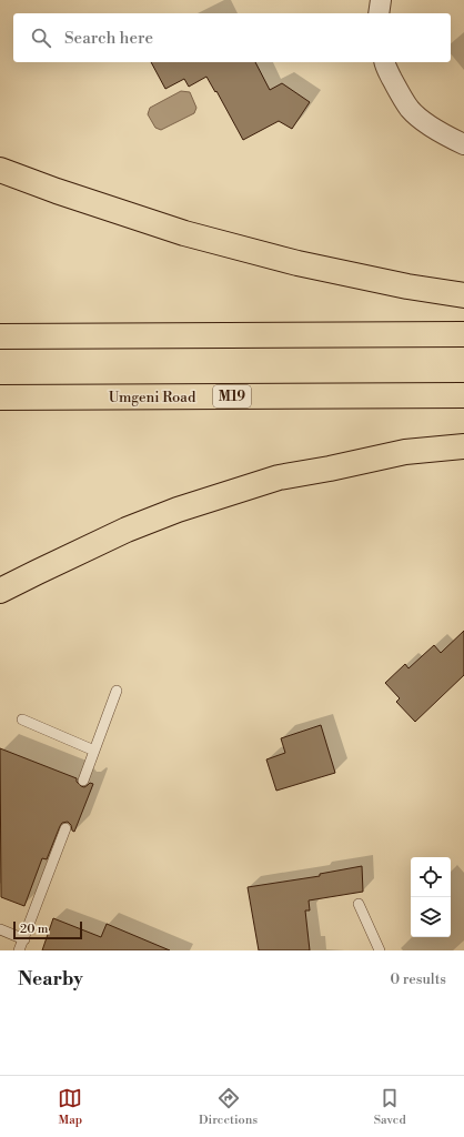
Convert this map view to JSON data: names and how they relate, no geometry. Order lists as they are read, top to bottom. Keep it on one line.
{"streets":{"highway":["M19","Umgeni Road"]},"scale_bar":"20 m","page":{"search":"Search here","scale":"20 m","heading":["Nearby","0 results"],"nav":["Map","Directions","Saved"]}}
